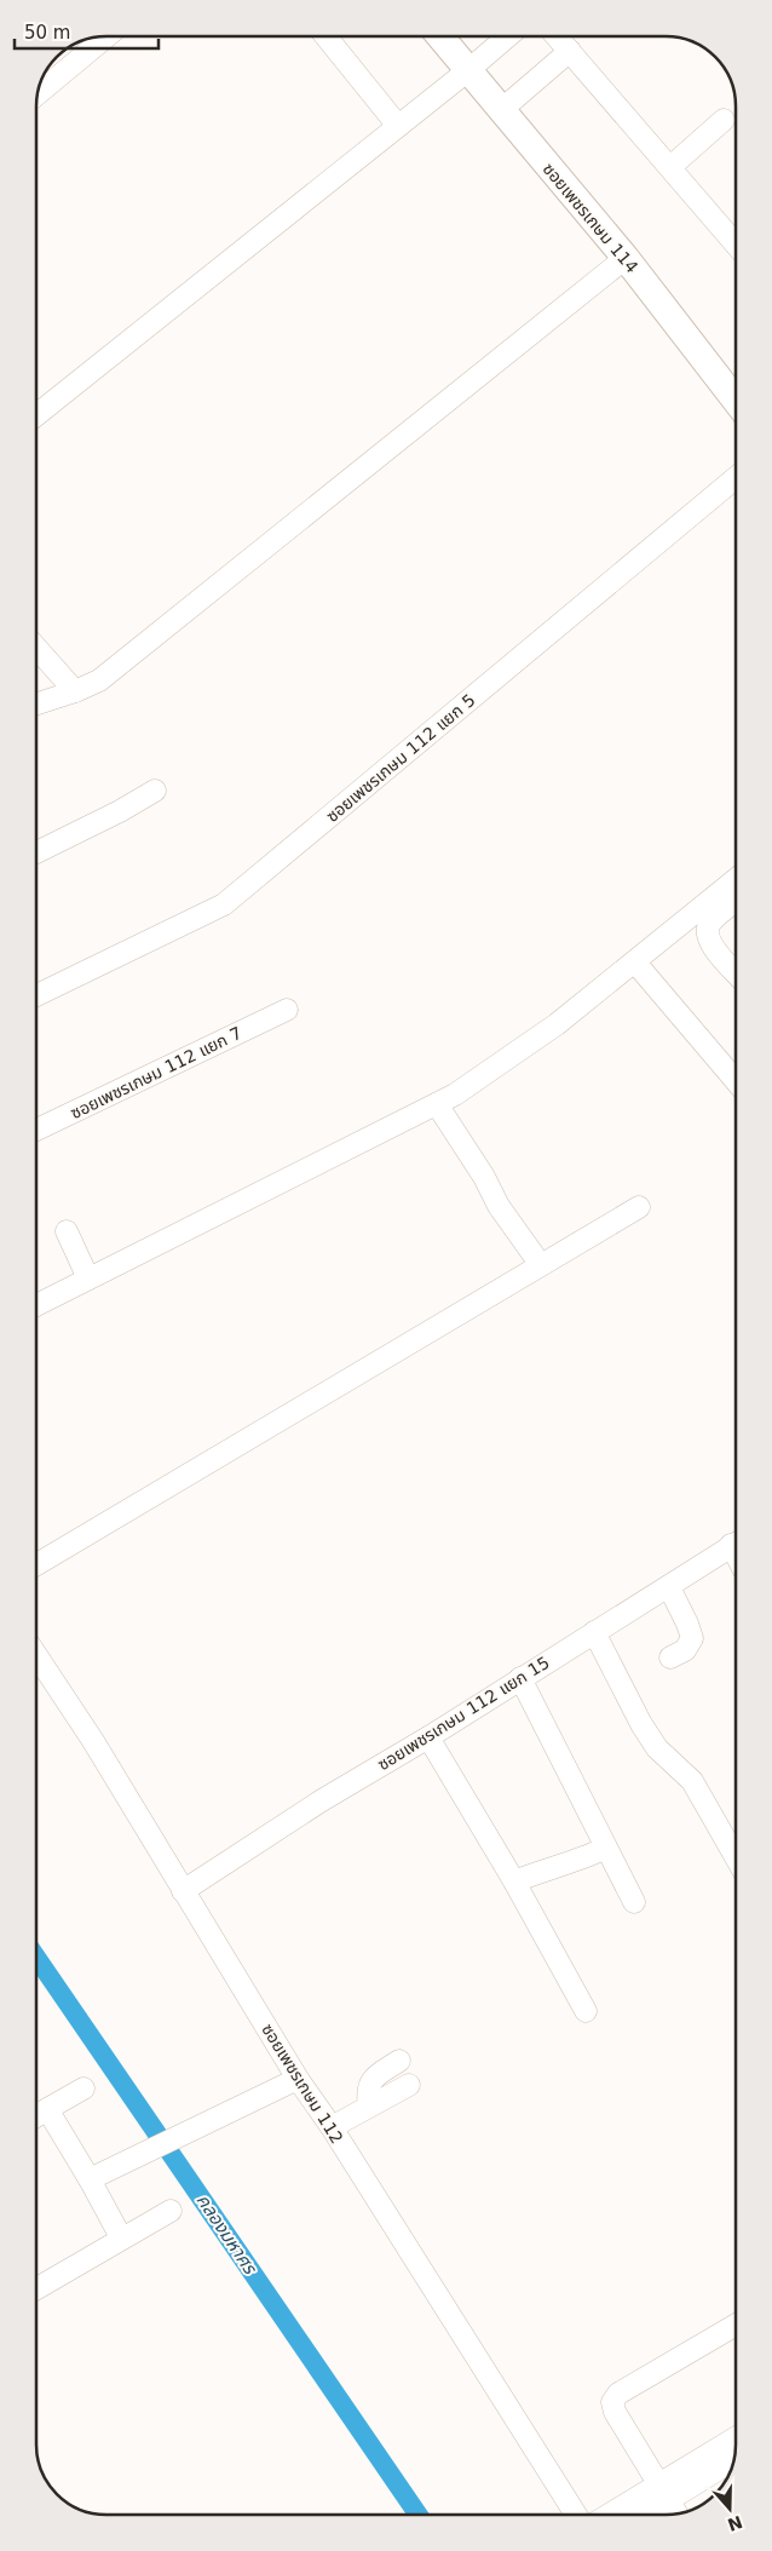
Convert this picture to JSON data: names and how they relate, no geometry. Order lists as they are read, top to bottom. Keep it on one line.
{"streets":{"street":["ซอยเพชรเกษม 114","ซอยเพชรเกษม 112 แยก 5","ซอยเพชรเกษม 112 แยก 7","ซอยเพชรเกษม 112 แยก 15","ซอยเพชรเกษม 112"]},"crossings":[["ซอยเพชรเกษม 112 แยก 15","ซอยเพชรเกษม 112"]],"water":["คลองมหาศร"],"scale_bar":"50 m","north":"bottom"}
